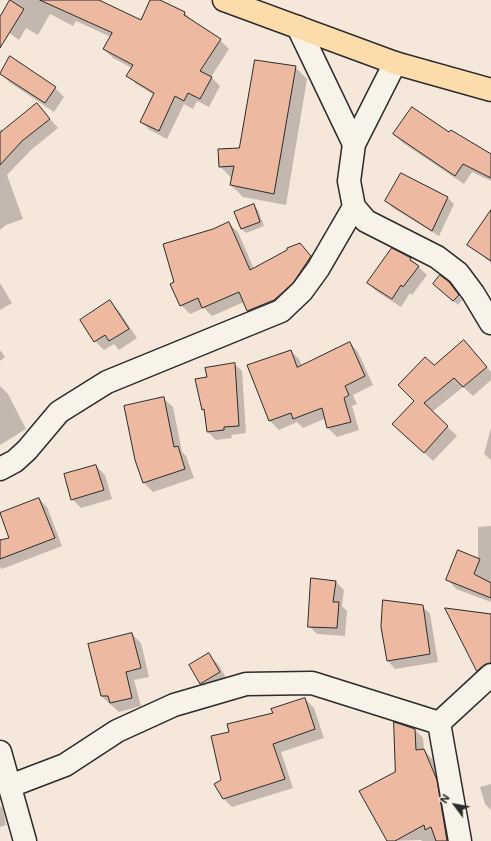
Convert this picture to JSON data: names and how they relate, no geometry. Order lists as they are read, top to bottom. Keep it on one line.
{"north":"top left"}
